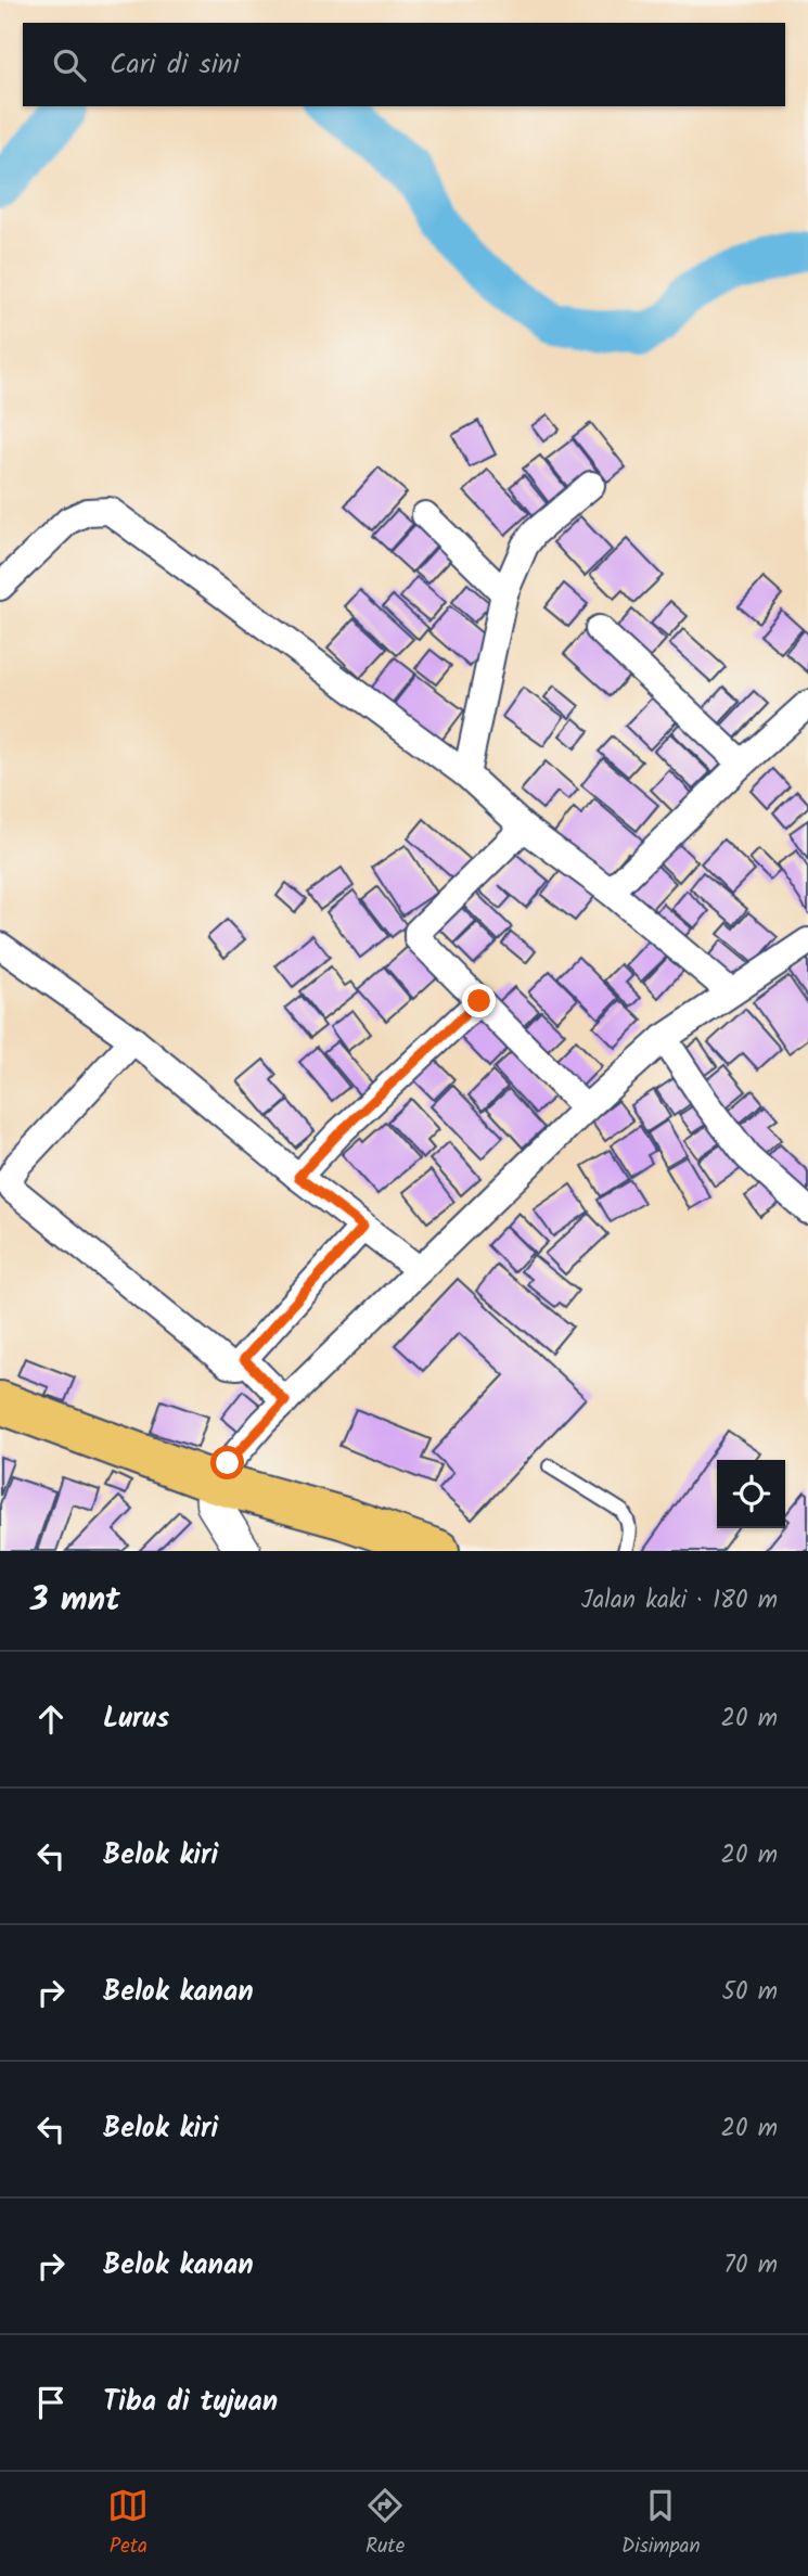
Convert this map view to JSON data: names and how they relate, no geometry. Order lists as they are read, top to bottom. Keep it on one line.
{"page":{"search":"Cari di sini","heading":["3 mnt","Jalan kaki · 180 m"],"list":[["Lurus","20 m"],["Belok kiri","20 m"],["Belok kanan","50 m"],["Belok kiri","20 m"],["Belok kanan","70 m"],"Tiba di tujuan"],"nav":["Peta","Rute","Disimpan"]}}
